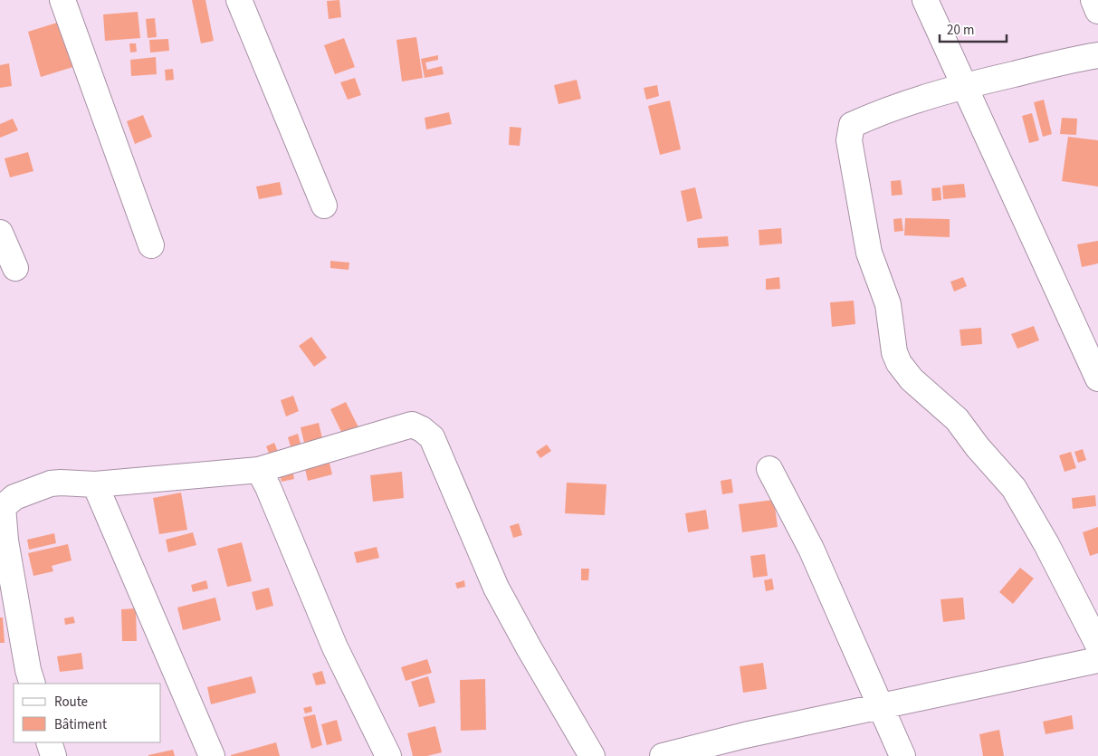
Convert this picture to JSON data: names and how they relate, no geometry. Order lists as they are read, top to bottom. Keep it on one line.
{"legend":["Route","Bâtiment"],"scale_bar":"20 m"}
